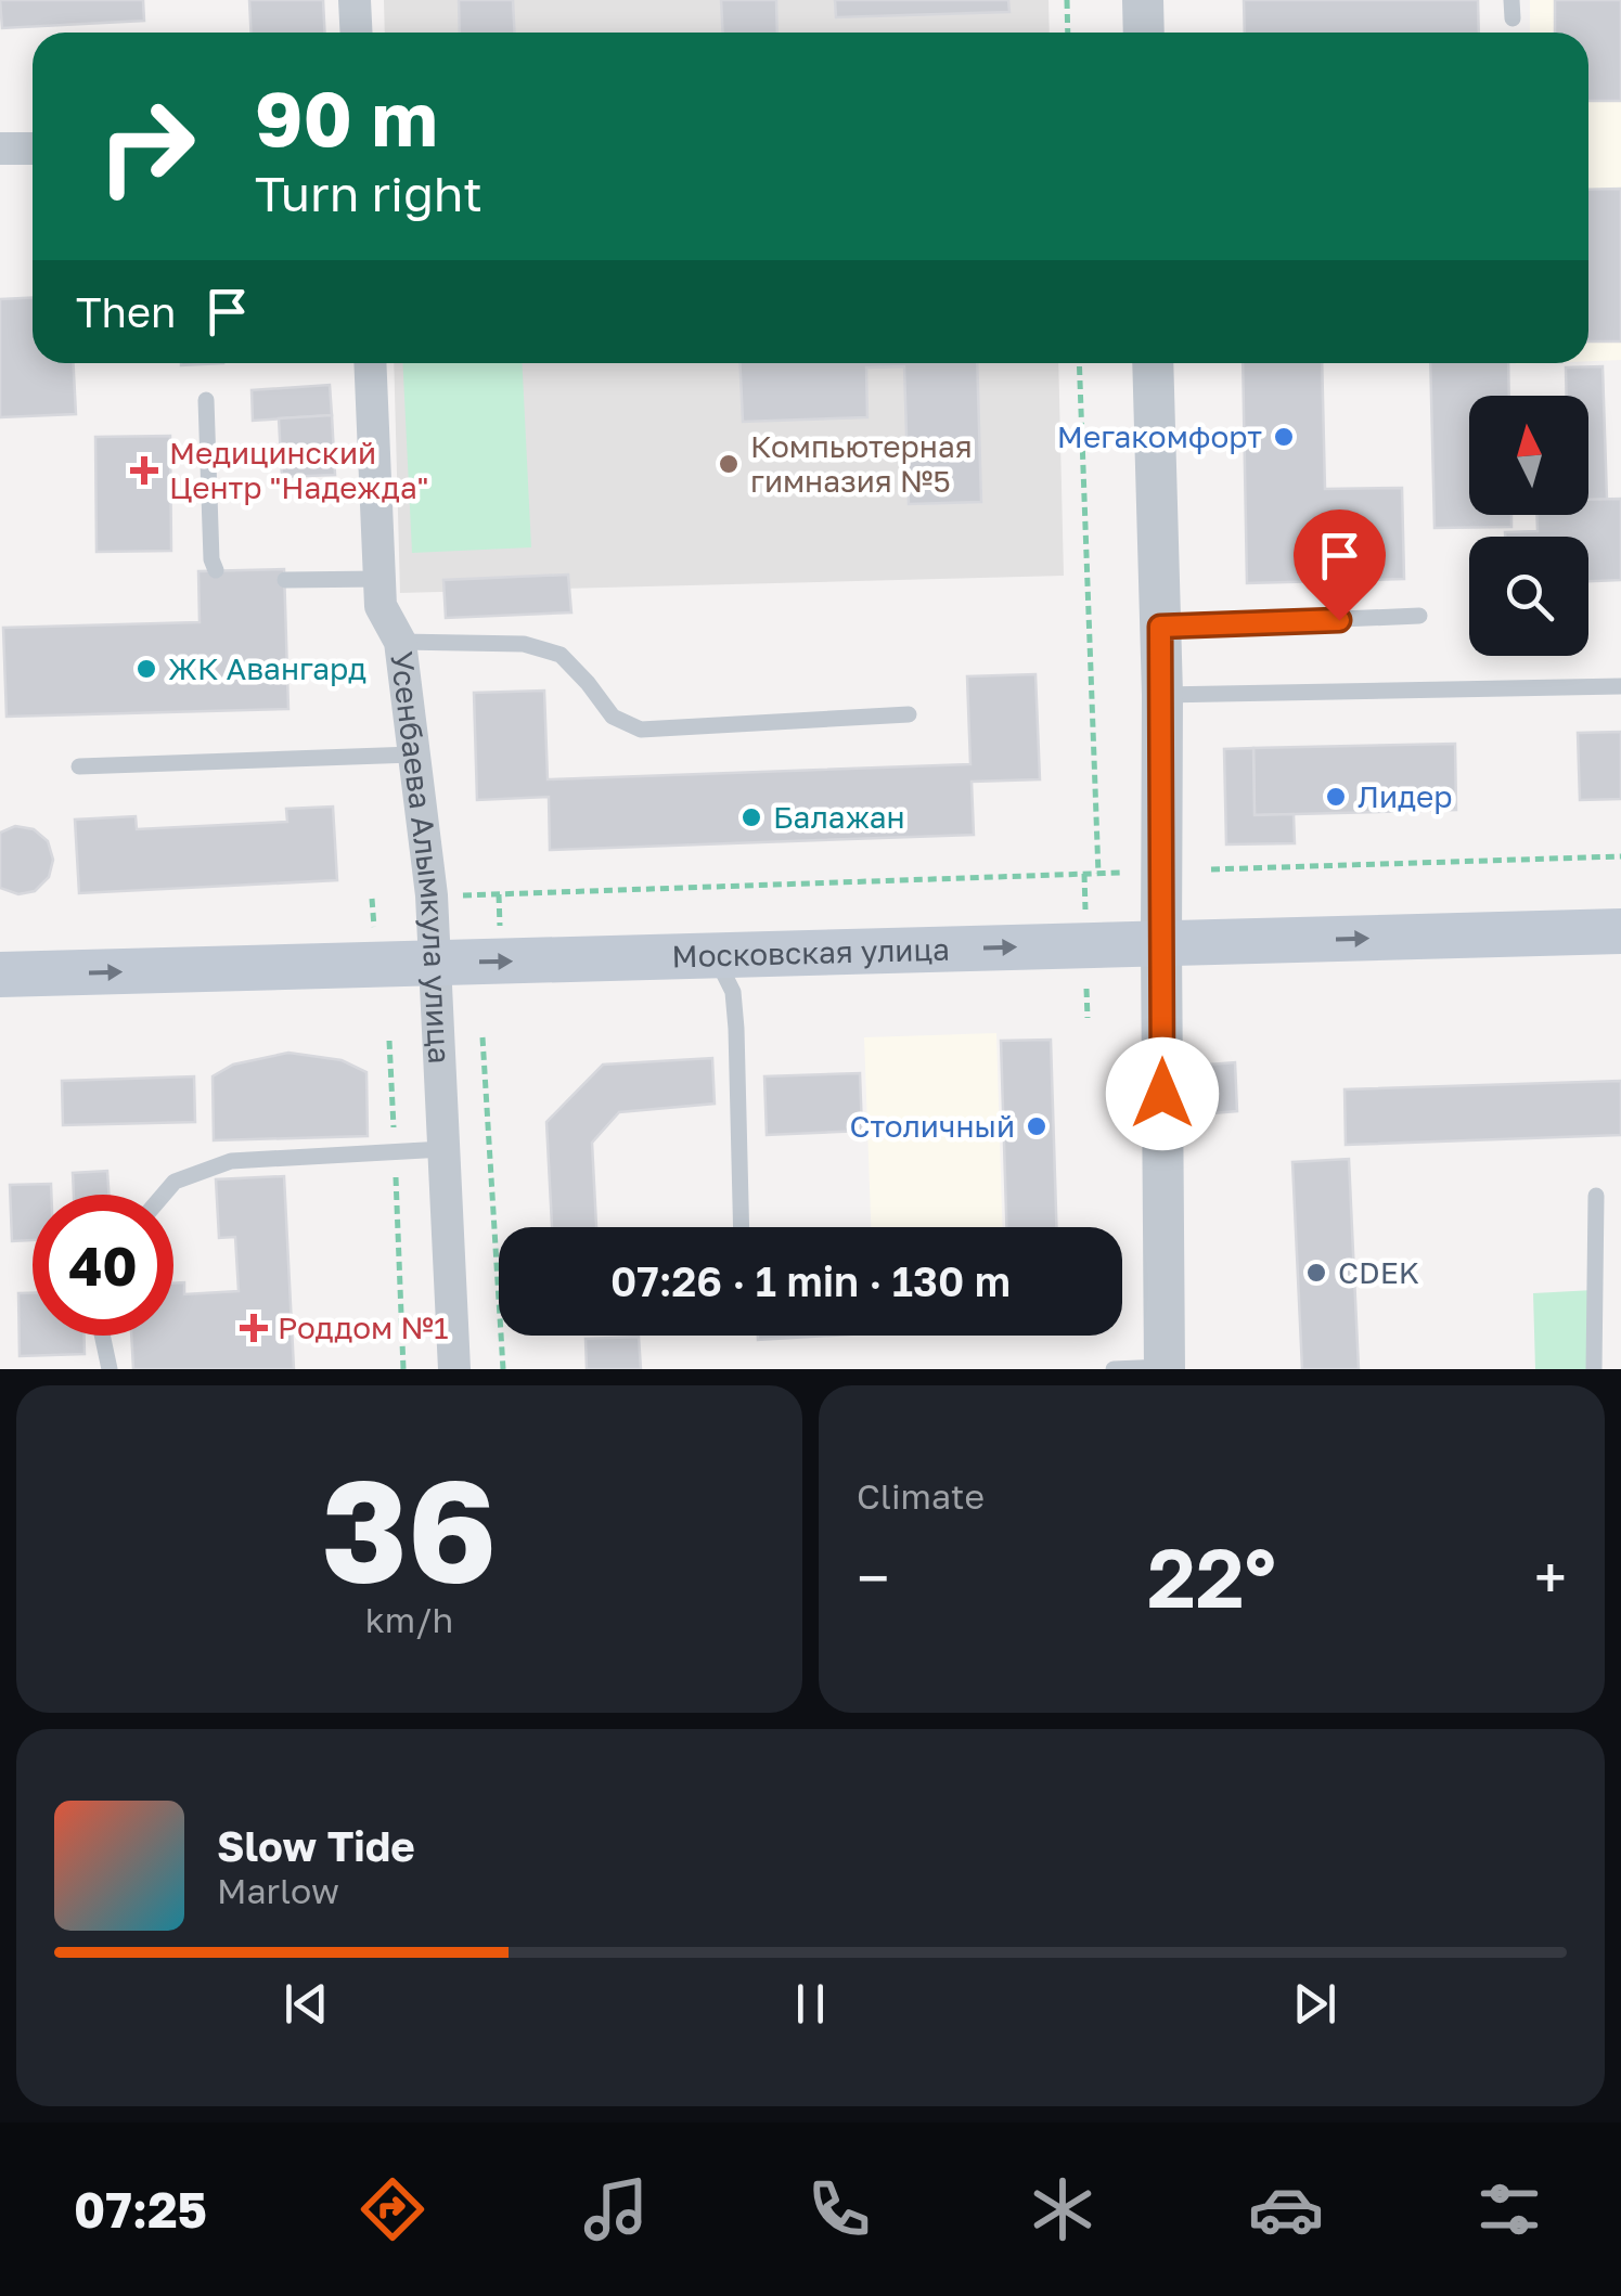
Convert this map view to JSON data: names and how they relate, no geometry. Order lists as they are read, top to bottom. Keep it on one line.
{"streets":{"main road":["Московская улица"],"street":["Усенбаева Алымкула улица"]},"crossings":[["Усенбаева Алымкула улица","Московская улица"]],"one_way":["Московская улица"],"places":{"other":["Мегакомфорт","Компьютерная гимназия №5","ЖК Авангард","Лидер","Балажан","Столичный","CDEK"],"health":["Медицинский Центр \"Надежда\"","Роддом №1"]},"north":"top","page":{"turn":["90 m","Turn right"],"then":"Then","limit":"40","trip":"07:26 · 1 min · 130 m","tile":[["36","km/h"],"Climate"],"heat":["−","22°","+"],"song":["Slow Tide","Marlow"],"tabs":"07:25"}}
